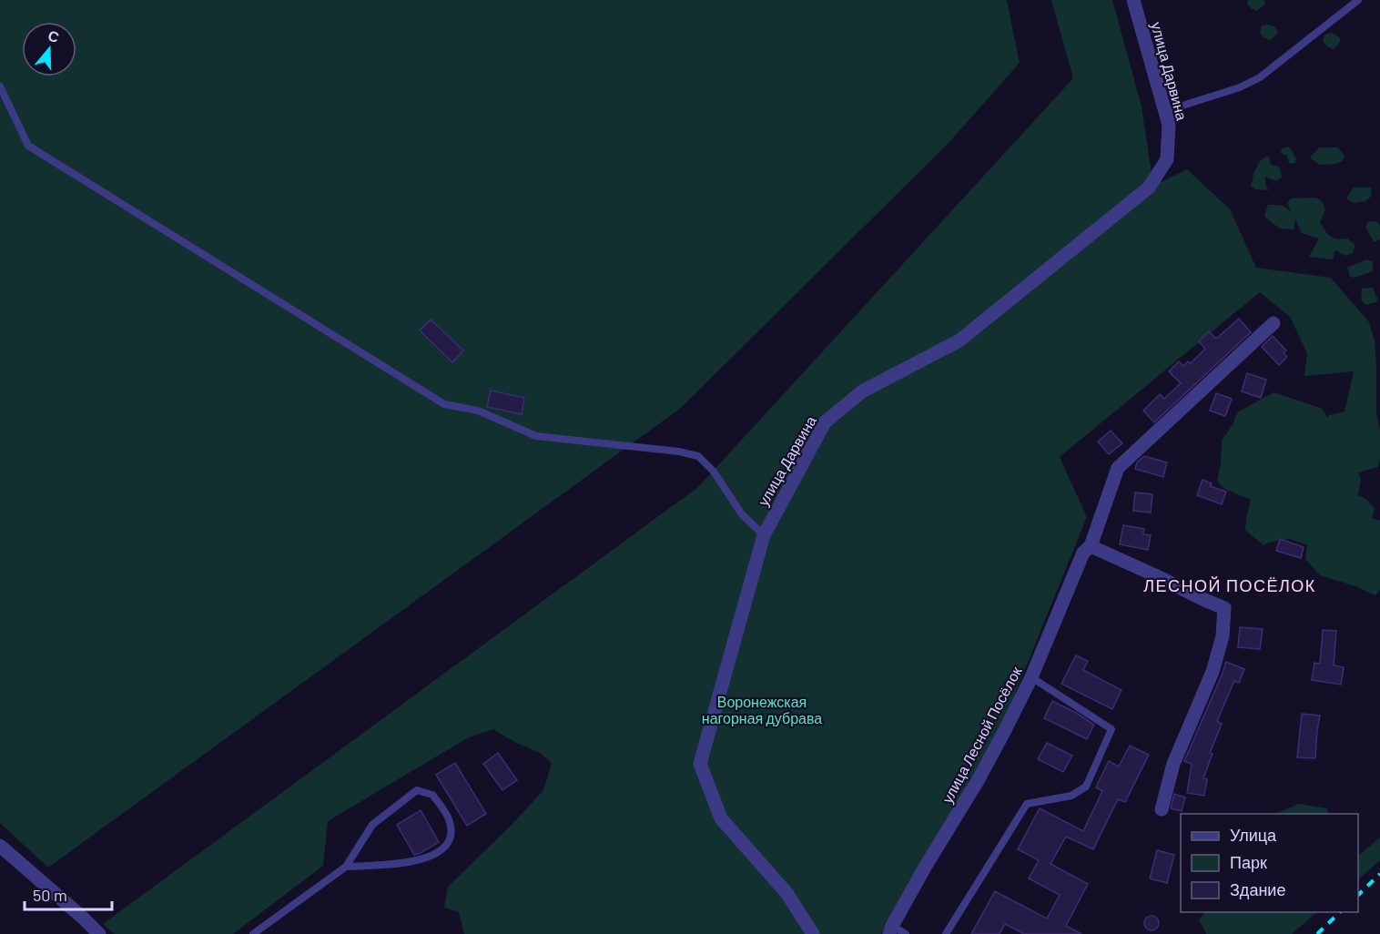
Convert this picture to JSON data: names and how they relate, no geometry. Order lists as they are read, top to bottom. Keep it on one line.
{"streets":{"street":["улица Дарвина","улица Лесной Посёлок"]},"districts":["ЛЕСНОЙ ПОСЁЛОК"],"parks":["Воронежская нагорная дубрава"],"legend":["Улица","Парк","Здание"],"scale_bar":"50 m","north":"top"}
